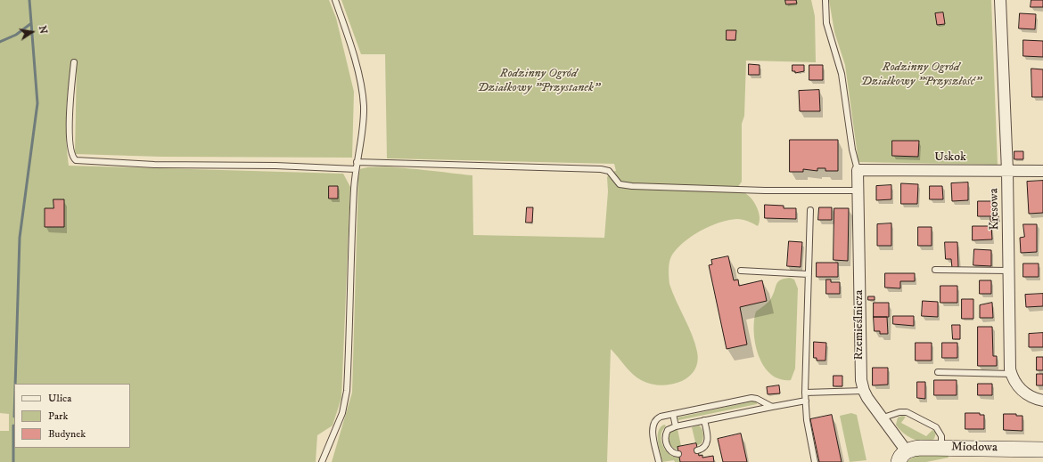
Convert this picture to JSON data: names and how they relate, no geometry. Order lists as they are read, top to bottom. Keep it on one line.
{"streets":{"street":["Uskok","Kresowa","Rzemieślnicza","Miodowa"]},"crossings":[["Uskok","Kresowa"],["Uskok","Rzemieślnicza"],["Rzemieślnicza","Miodowa"]],"parks":["Rodzinny Ogród Działkowy \"Przyszłość\"","Rodzinny Ogród Działkowy \"Przystanek\""],"legend":["Ulica","Park","Budynek"],"north":"right"}
